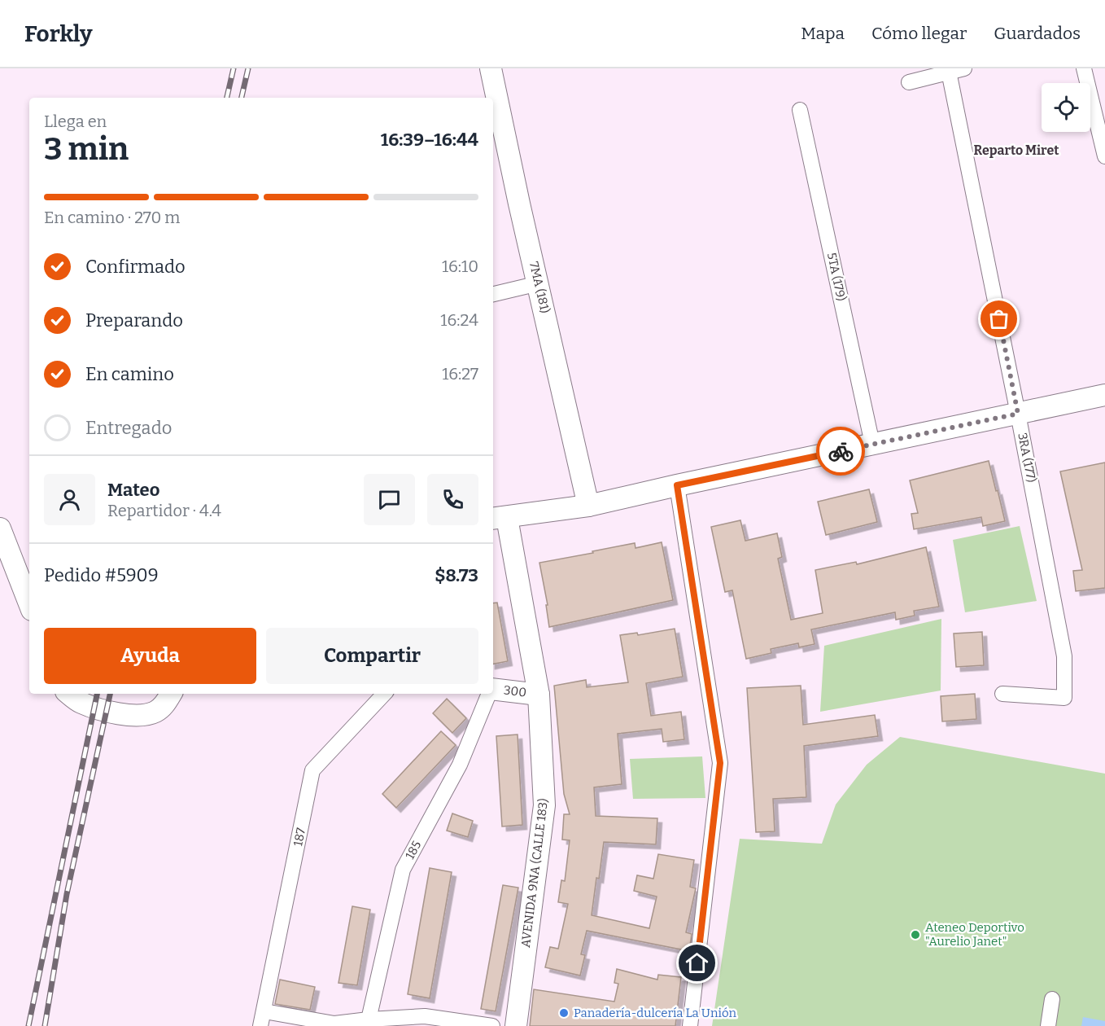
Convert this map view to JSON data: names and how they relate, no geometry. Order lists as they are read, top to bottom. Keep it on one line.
{"streets":{"street":["5TA (179)","7MA (181)","3RA (177)","300","187","185","AVENIDA 9NA (CALLE 183)"]},"crossings":[["300","AVENIDA 9NA (CALLE 183)"]],"districts":["Reparto Miret"],"places":["Ateneo Deportivo \"Aurelio Janet\"","Panadería-dulcería La Unión"],"page":{"header":"Forkly","nav":["Mapa","Cómo llegar","Guardados"],"heading":["3 min","Llega en","16:39–16:44"],"panel":["Mateo","Repartidor · 4.4","Pedido #5909","$8.73"],"bar":"En camino · 270 m","list":[["Confirmado","16:10"],["Preparando","16:24"],["En camino","16:27"],"Entregado"],"buttons":["Ayuda","Compartir"]}}
